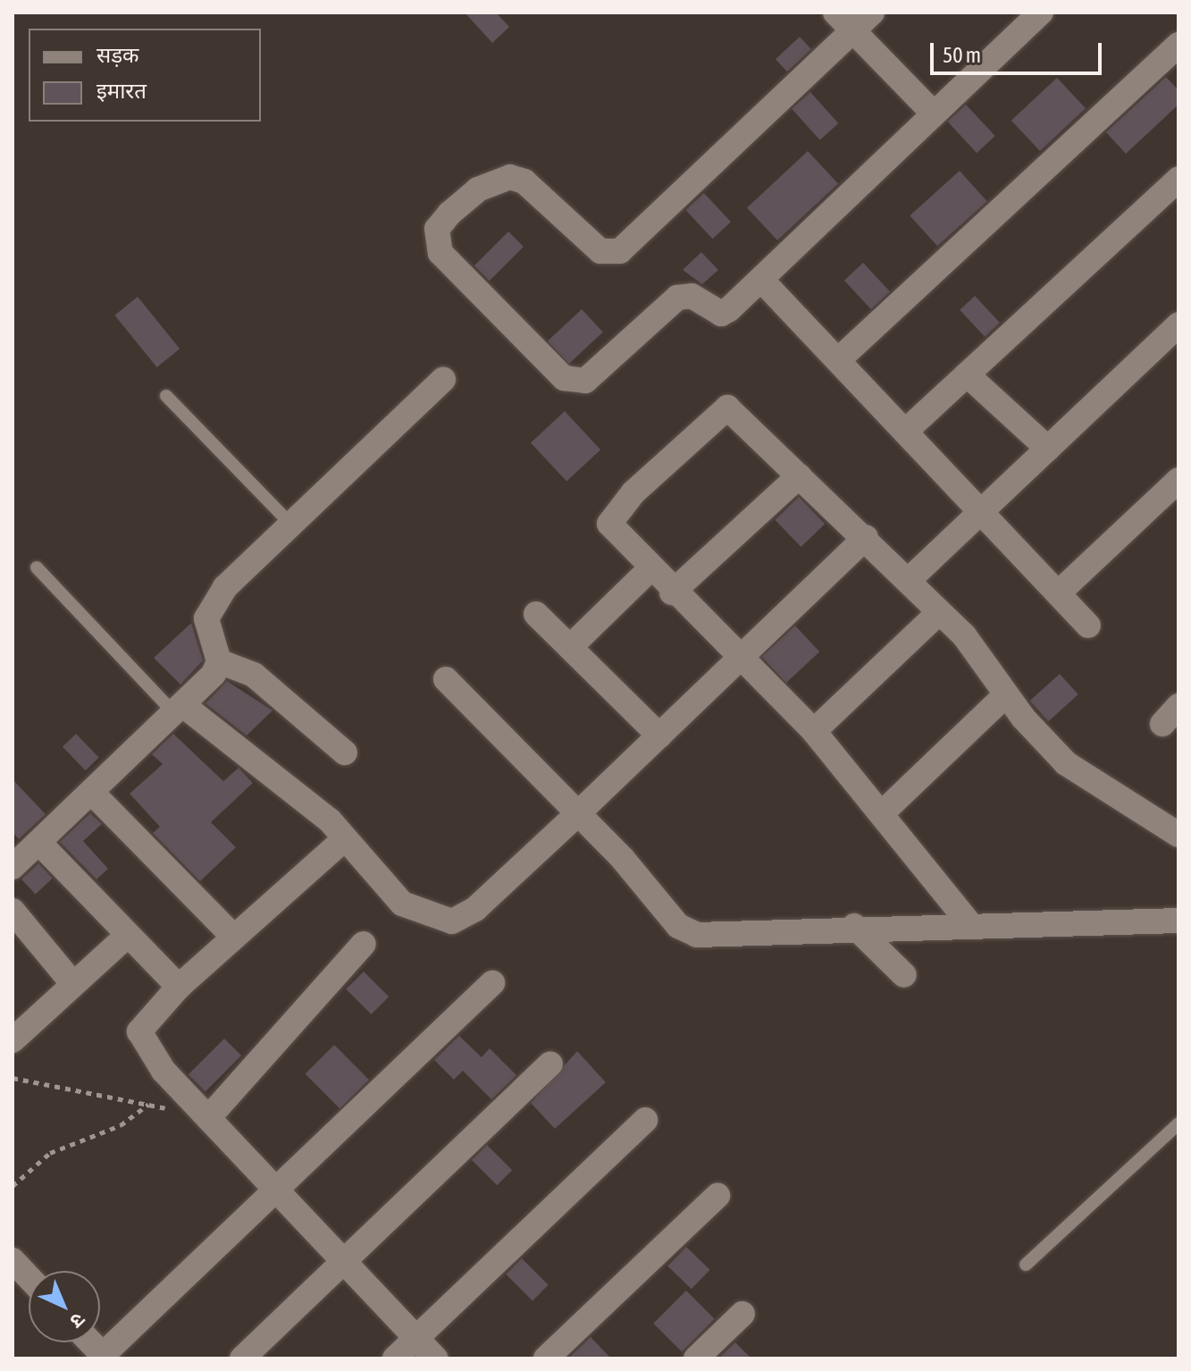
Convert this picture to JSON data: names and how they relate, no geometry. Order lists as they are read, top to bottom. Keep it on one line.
{"legend":["सड़क","इमारत"],"scale_bar":"50 m","north":"bottom right"}
